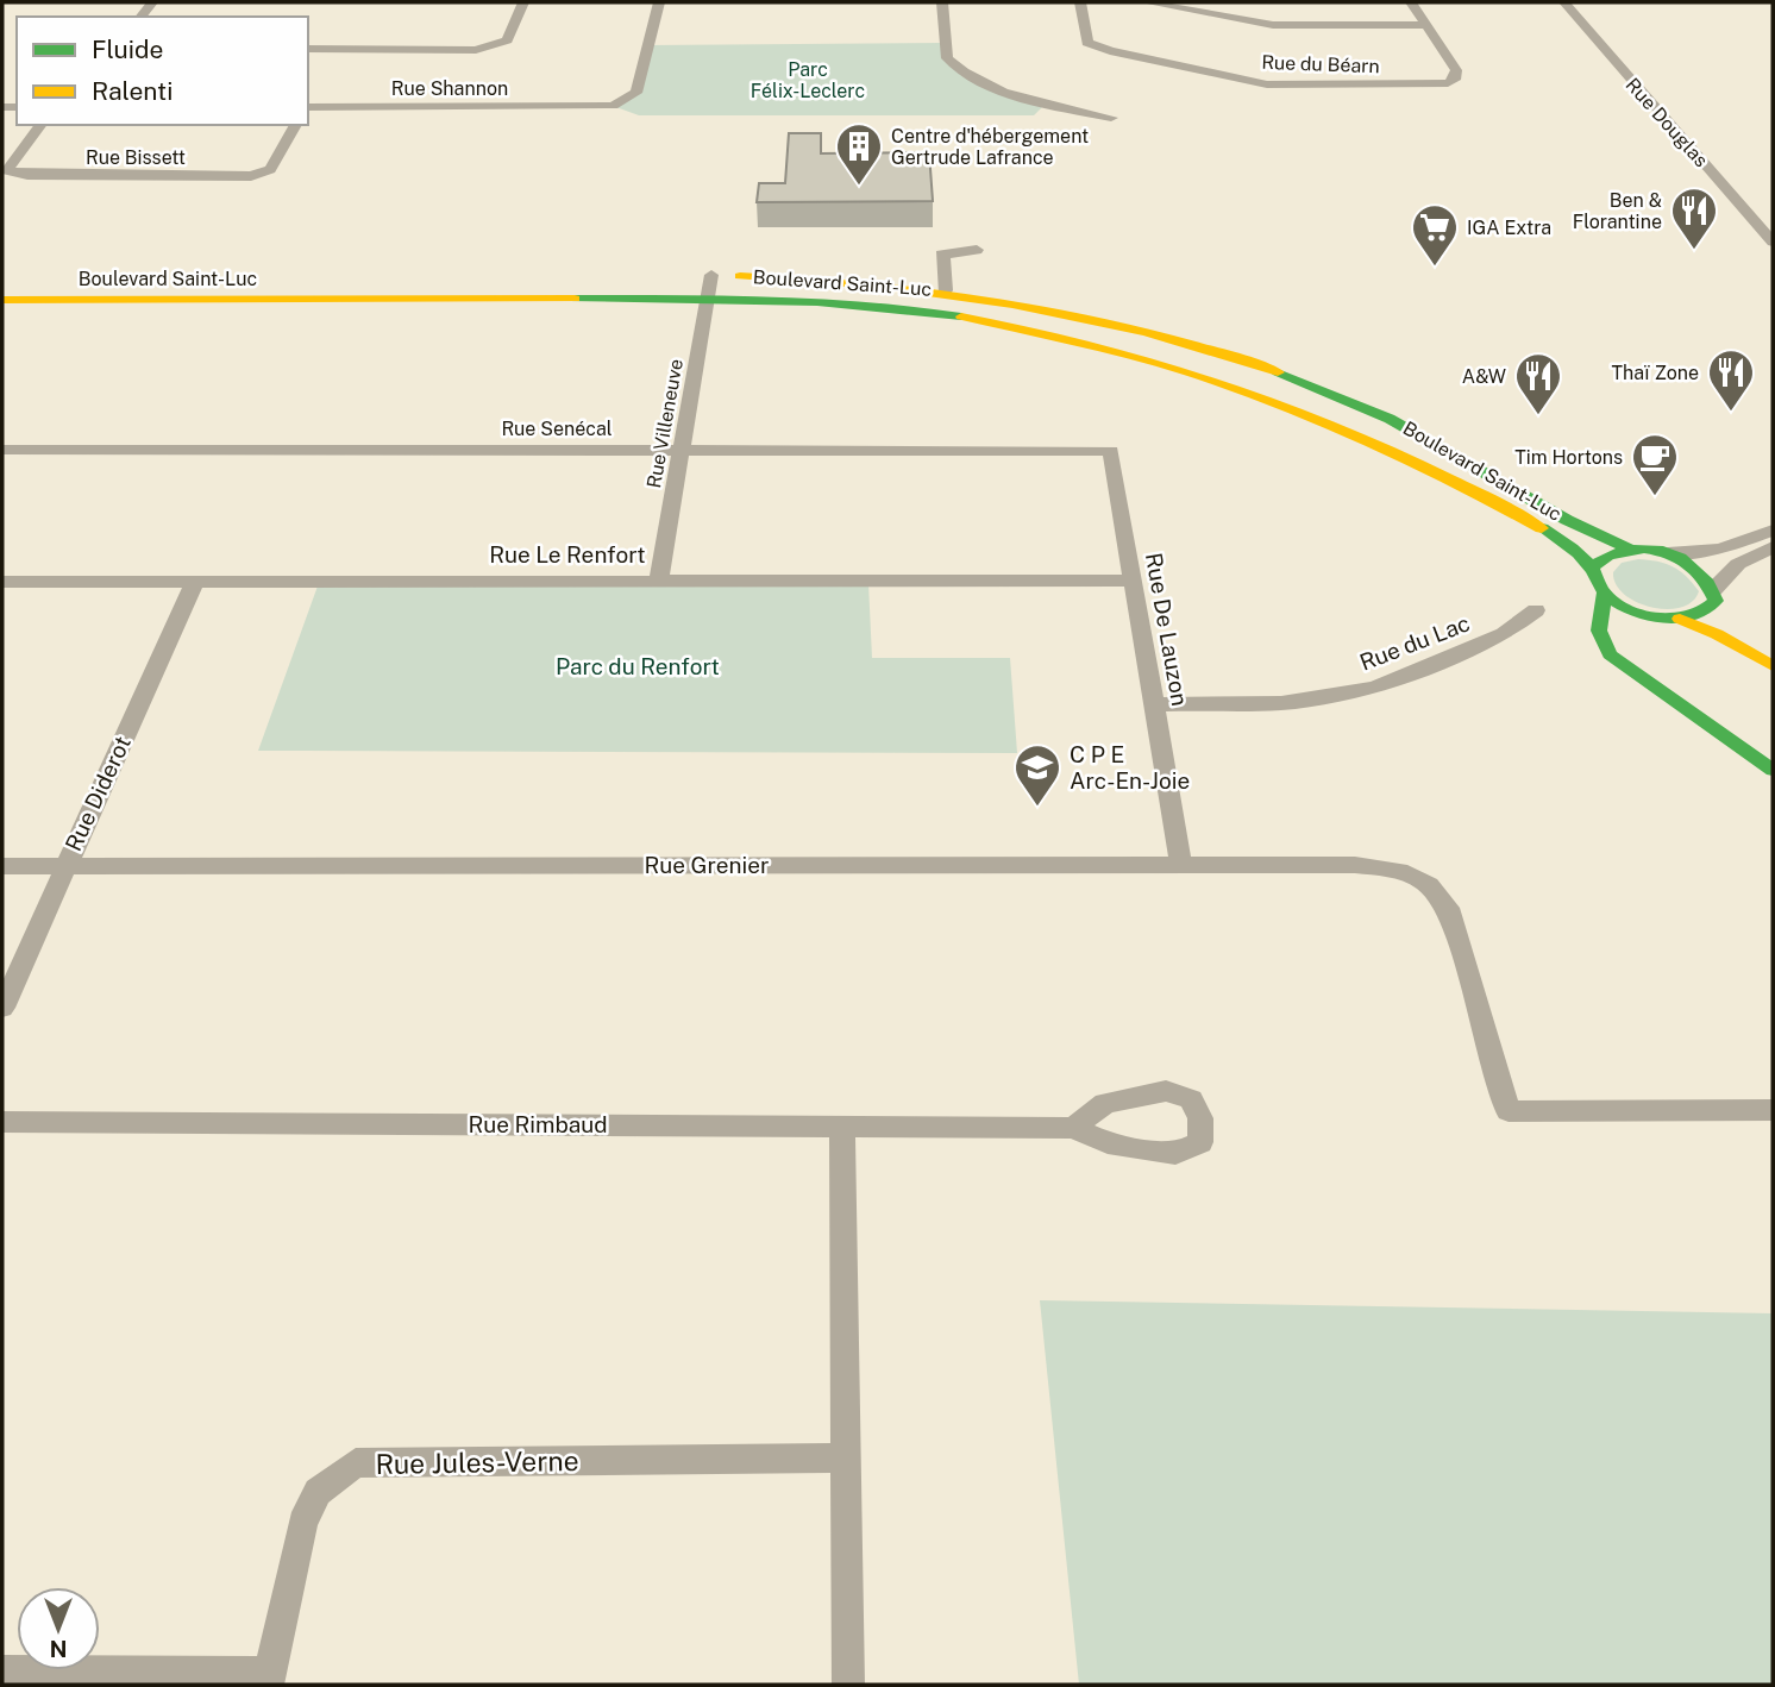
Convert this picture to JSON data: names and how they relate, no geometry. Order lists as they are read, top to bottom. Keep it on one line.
{"streets":{"street":["Rue du Béarn","Rue Shannon","Rue Douglas","Rue Bissett","Boulevard Saint-Luc","Rue Villeneuve","Rue Senécal","Rue Le Renfort","Rue De Lauzon","Rue du Lac","Rue Diderot","Rue Grenier","Rue Rimbaud","Rue Jules-Verne"]},"crossings":[["Boulevard Saint-Luc","Rue Villeneuve"],["Rue Villeneuve","Rue Senécal"],["Rue Villeneuve","Rue Le Renfort"],["Rue Senécal","Rue De Lauzon"],["Rue Le Renfort","Rue De Lauzon"],["Rue Le Renfort","Rue Diderot"],["Rue De Lauzon","Rue du Lac"],["Rue De Lauzon","Rue Grenier"],["Rue Diderot","Rue Grenier"]],"parks":["Parc Félix-Leclerc","Parc du Renfort"],"places":{"building":["Centre d'hébergement Gertrude Lafrance"],"restaurant":["Ben & Florantine","Thaï Zone","A&W"],"supermarket":["IGA Extra"],"cafe":["Tim Hortons"],"school or university":["C P E Arc-En-Joie"]},"legend":["Fluide","Ralenti"],"north":"bottom"}
